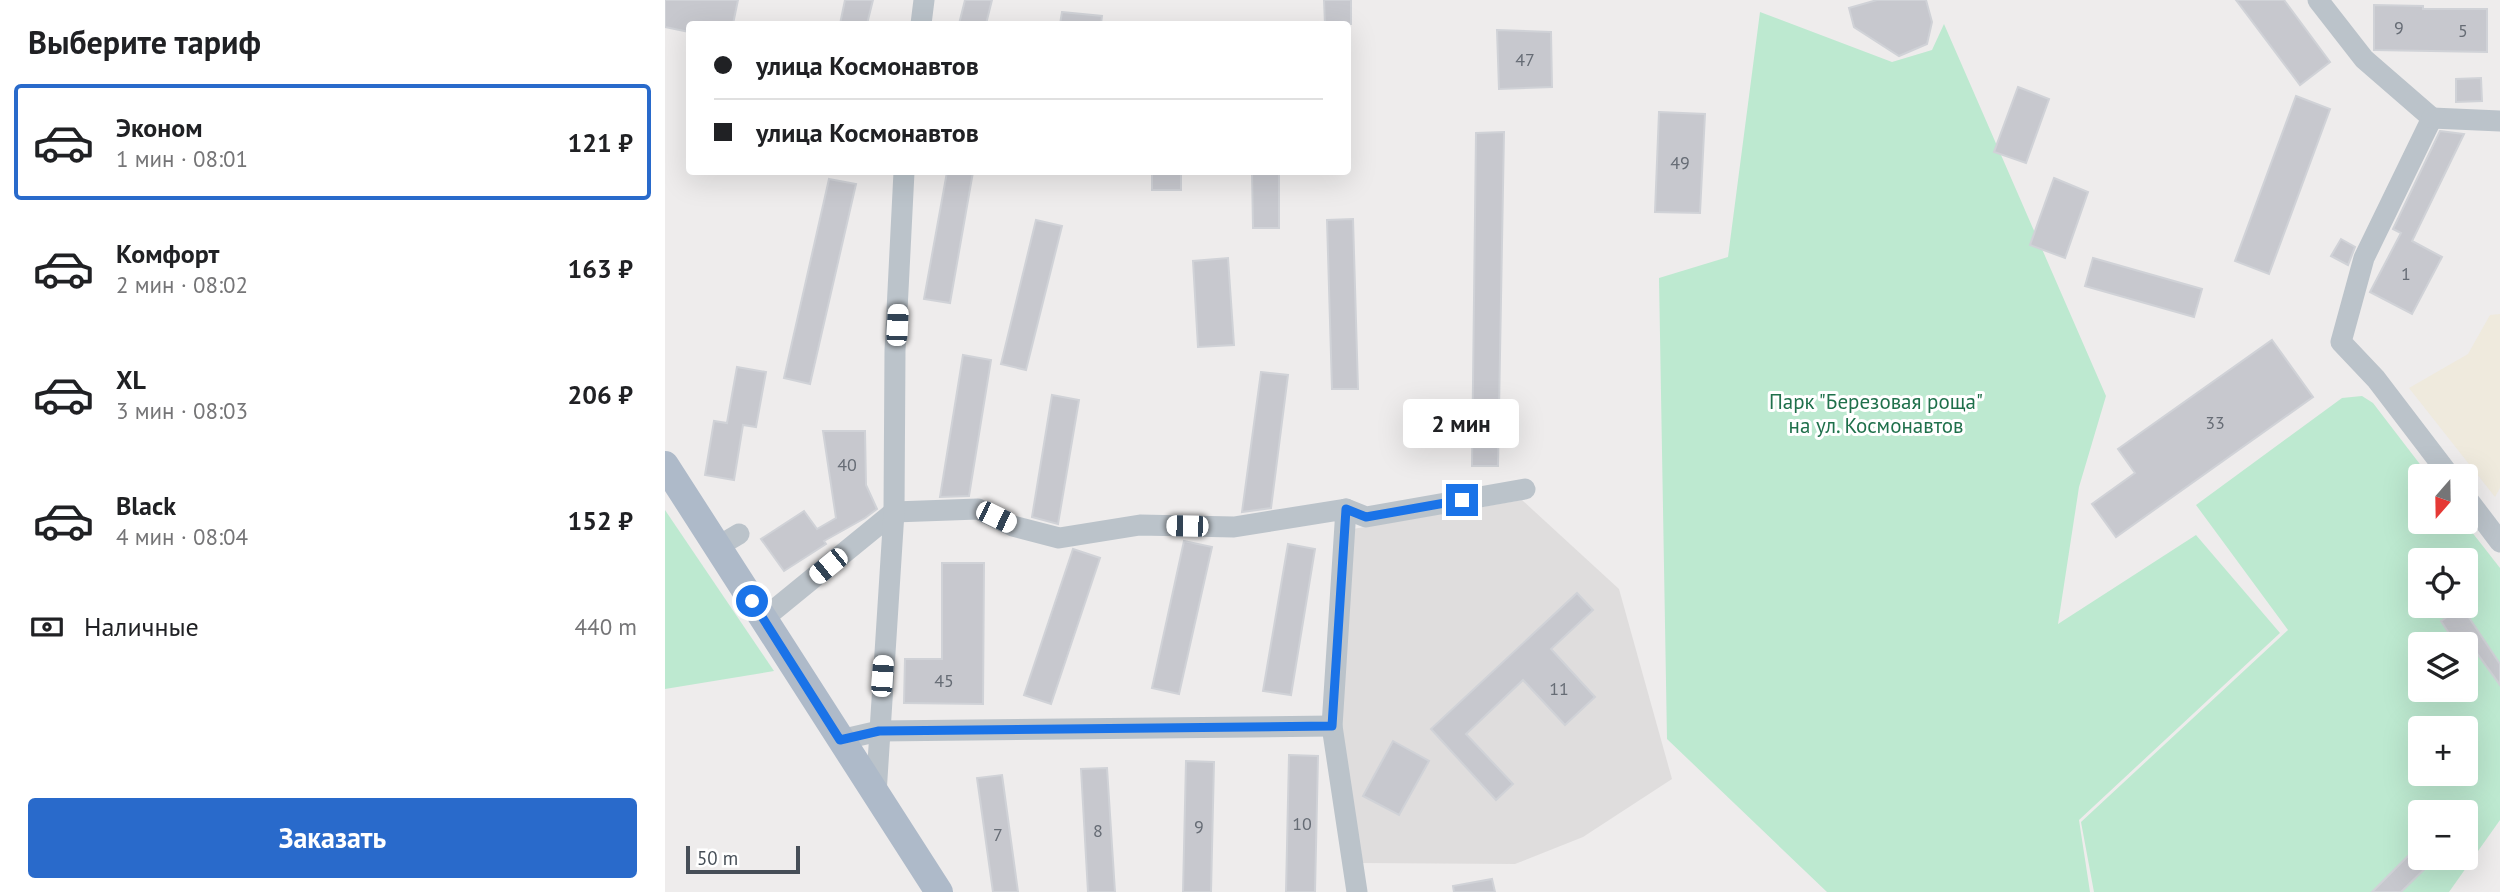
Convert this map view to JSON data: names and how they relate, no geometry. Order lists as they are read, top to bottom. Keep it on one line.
{"parks":["Парк \"Березовая роща\" на ул. Космонавтов"],"house_numbers":["9","5","47","49","1","33","40","45","11","10","9","8","7"],"scale_bar":"50 m","north":"bottom","page":{"heading":"Выберите тариф","banner":["улица Космонавтов","улица Космонавтов"],"list":[{"name":"Эконом","note":"1 мин · 08:01","value":"121 ₽"},{"name":"Комфорт","note":"2 мин · 08:02","value":"163 ₽"},{"name":"XL","note":"3 мин · 08:03","value":"206 ₽"},{"name":"Black","note":"4 мин · 08:04","value":"152 ₽"}],"bubble":"2 мин","map_buttons":["+","−"],"pay":["Наличные","440 m"],"buttons":"Заказать","scale":"50 m"}}
